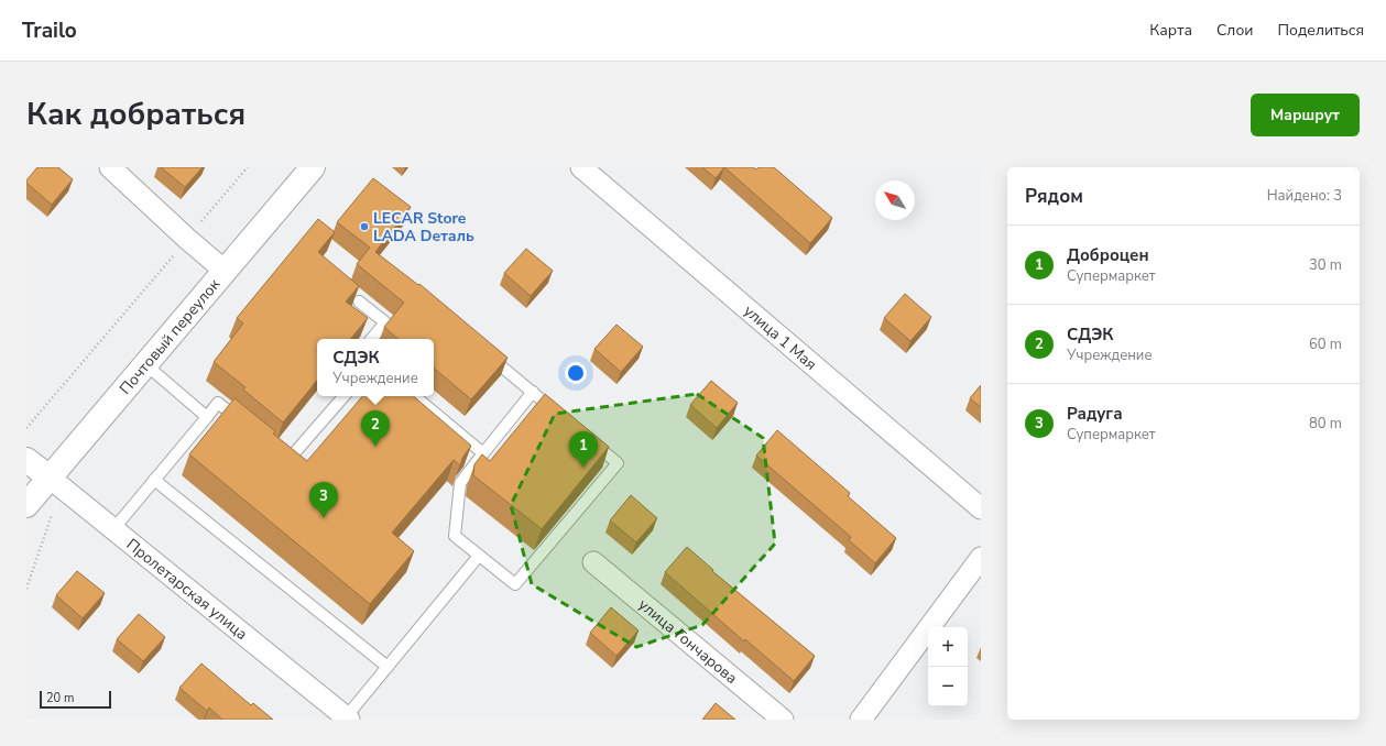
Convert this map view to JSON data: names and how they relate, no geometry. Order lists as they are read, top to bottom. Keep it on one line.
{"streets":{"main road":["Почтовый переулок","Пролетарская улица"],"street":["улица 1 Мая","улица Гончарова"]},"crossings":[["Почтовый переулок","Пролетарская улица"]],"places":["LECAR Store LADA Dеталь"],"scale_bar":"20 m","north":"top left","page":{"header":"Trailo","nav":["Карта","Слои","Поделиться"],"title":"Как добраться","buttons":"Маршрут","heading":["Рядом","Найдено: 3"],"list":[{"mark":"1","name":"Доброцен","note":"Супермаркет","value":"30 m"},{"mark":"2","name":"СДЭК","note":"Учреждение","value":"60 m"},{"mark":"3","name":"Радуга","note":"Супермаркет","value":"80 m"}],"popup":["СДЭК","Учреждение"],"pins":["2","1","3"],"map_buttons":["+","−"],"scale":"20 m"}}
